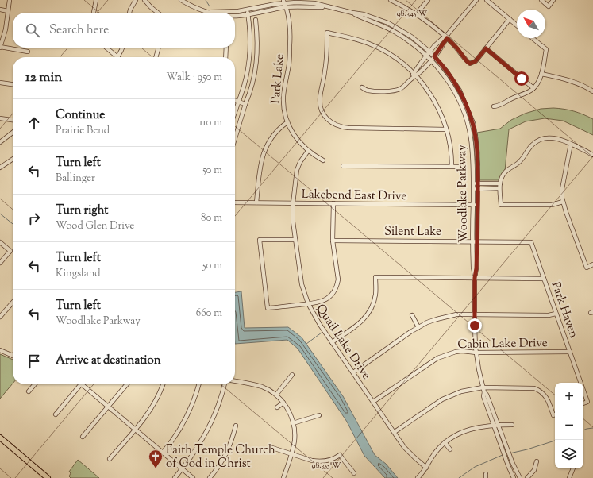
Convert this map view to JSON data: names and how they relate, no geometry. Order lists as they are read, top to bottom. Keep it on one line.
{"streets":{"street":["Park Lake","Woodlake Parkway","Lakebend East Drive","Silent Lake","Park Haven","Quail Lake Drive","Cabin Lake Drive"]},"crossings":[["Park Lake","Woodlake Parkway"],["Park Lake","Quail Lake Drive"],["Woodlake Parkway","Lakebend East Drive"],["Woodlake Parkway","Silent Lake"],["Woodlake Parkway","Cabin Lake Drive"],["Lakebend East Drive","Quail Lake Drive"],["Silent Lake","Park Haven"],["Park Haven","Cabin Lake Drive"],["Quail Lake Drive","Cabin Lake Drive"]],"places":{"church":["Faith Temple Church of God in Christ"]},"north":"top left","page":{"search":"Search here","heading":["12 min","Walk · 950 m"],"list":[["Continue","Prairie Bend","110 m"],["Turn left","Ballinger","50 m"],["Turn right","Wood Glen Drive","80 m"],["Turn left","Kingsland","50 m"],["Turn left","Woodlake Parkway","660 m"],"Arrive at destination"],"map_buttons":["+","−"]},"coordinates":["98.345°W","98.355°W"]}
